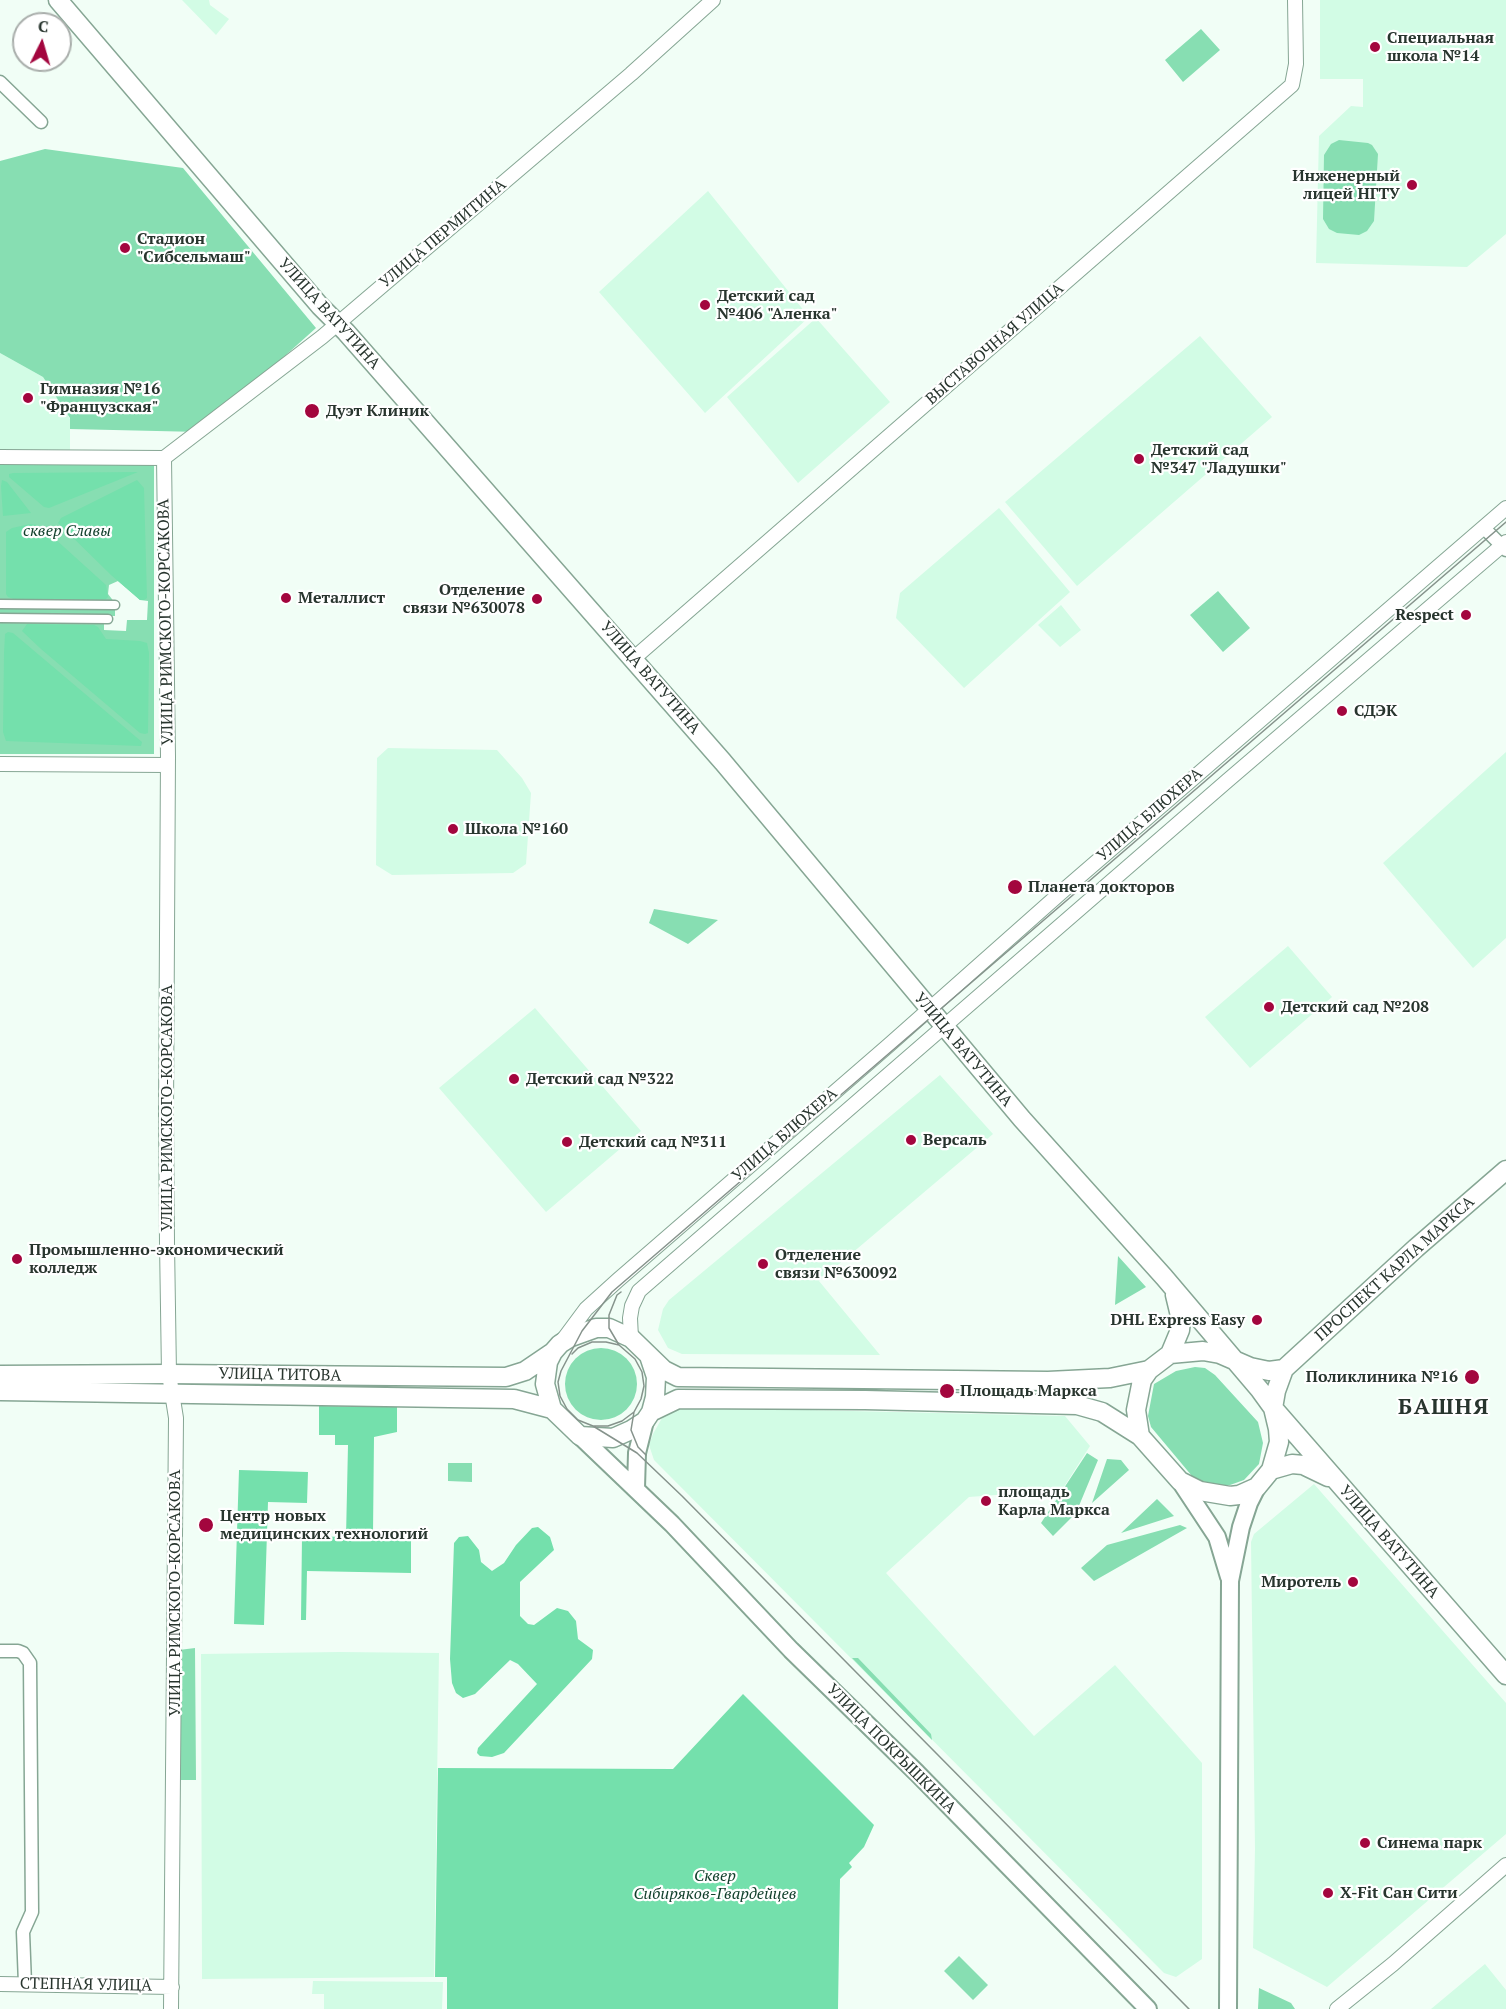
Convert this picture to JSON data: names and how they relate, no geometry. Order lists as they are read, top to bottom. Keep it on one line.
{"streets":{"main road":["УЛИЦА ВАТУТИНА","ПРОСПЕКТ КАРЛА МАРКСА","УЛИЦА ТИТОВА","УЛИЦА ПОКРЫШКИНА"],"street":["УЛИЦА ПЕРМИТИНА","ВЫСТАВОЧНАЯ УЛИЦА","УЛИЦА РИМСКОГО-КОРСАКОВА","УЛИЦА БЛЮХЕРА","СТЕПНАЯ УЛИЦА"]},"crossings":[["УЛИЦА ПЕРМИТИНА","УЛИЦА ВАТУТИНА"],["УЛИЦА ПЕРМИТИНА","УЛИЦА РИМСКОГО-КОРСАКОВА"],["УЛИЦА ВАТУТИНА","ВЫСТАВОЧНАЯ УЛИЦА"],["УЛИЦА ВАТУТИНА","УЛИЦА БЛЮХЕРА"],["УЛИЦА РИМСКОГО-КОРСАКОВА","УЛИЦА ТИТОВА"],["УЛИЦА РИМСКОГО-КОРСАКОВА","СТЕПНАЯ УЛИЦА"],["УЛИЦА БЛЮХЕРА","УЛИЦА ТИТОВА"],["УЛИЦА БЛЮХЕРА","УЛИЦА ПОКРЫШКИНА"],["УЛИЦА ТИТОВА","УЛИЦА ПОКРЫШКИНА"]],"districts":["БАШНЯ"],"parks":["сквер Славы","Сквер Сибиряков-Гвардейцев"],"places":["Специальная школа №14","Инженерный лицей НГТУ","Стадион \"Сибсельмаш\"","Детский сад №406 \"Аленка\"","Гимназия №16 \"Французская\"","Дуэт Клиник","Детский сад №347 \"Ладушки\"","Металлист","Отделение связи №630078","Respect","СДЭК","Школа №160","Планета докторов","Детский сад №208","Детский сад №322","Версаль","Детский сад №311","Промышленно-экономический колледж","Отделение связи №630092","DHL Express Easy","Поликлиника №16","Площадь Маркса","площадь Карла Маркса","Центр новых медицинских технологий","Миротель","Синема парк","X-Fit Сан Сити"],"north":"top"}
